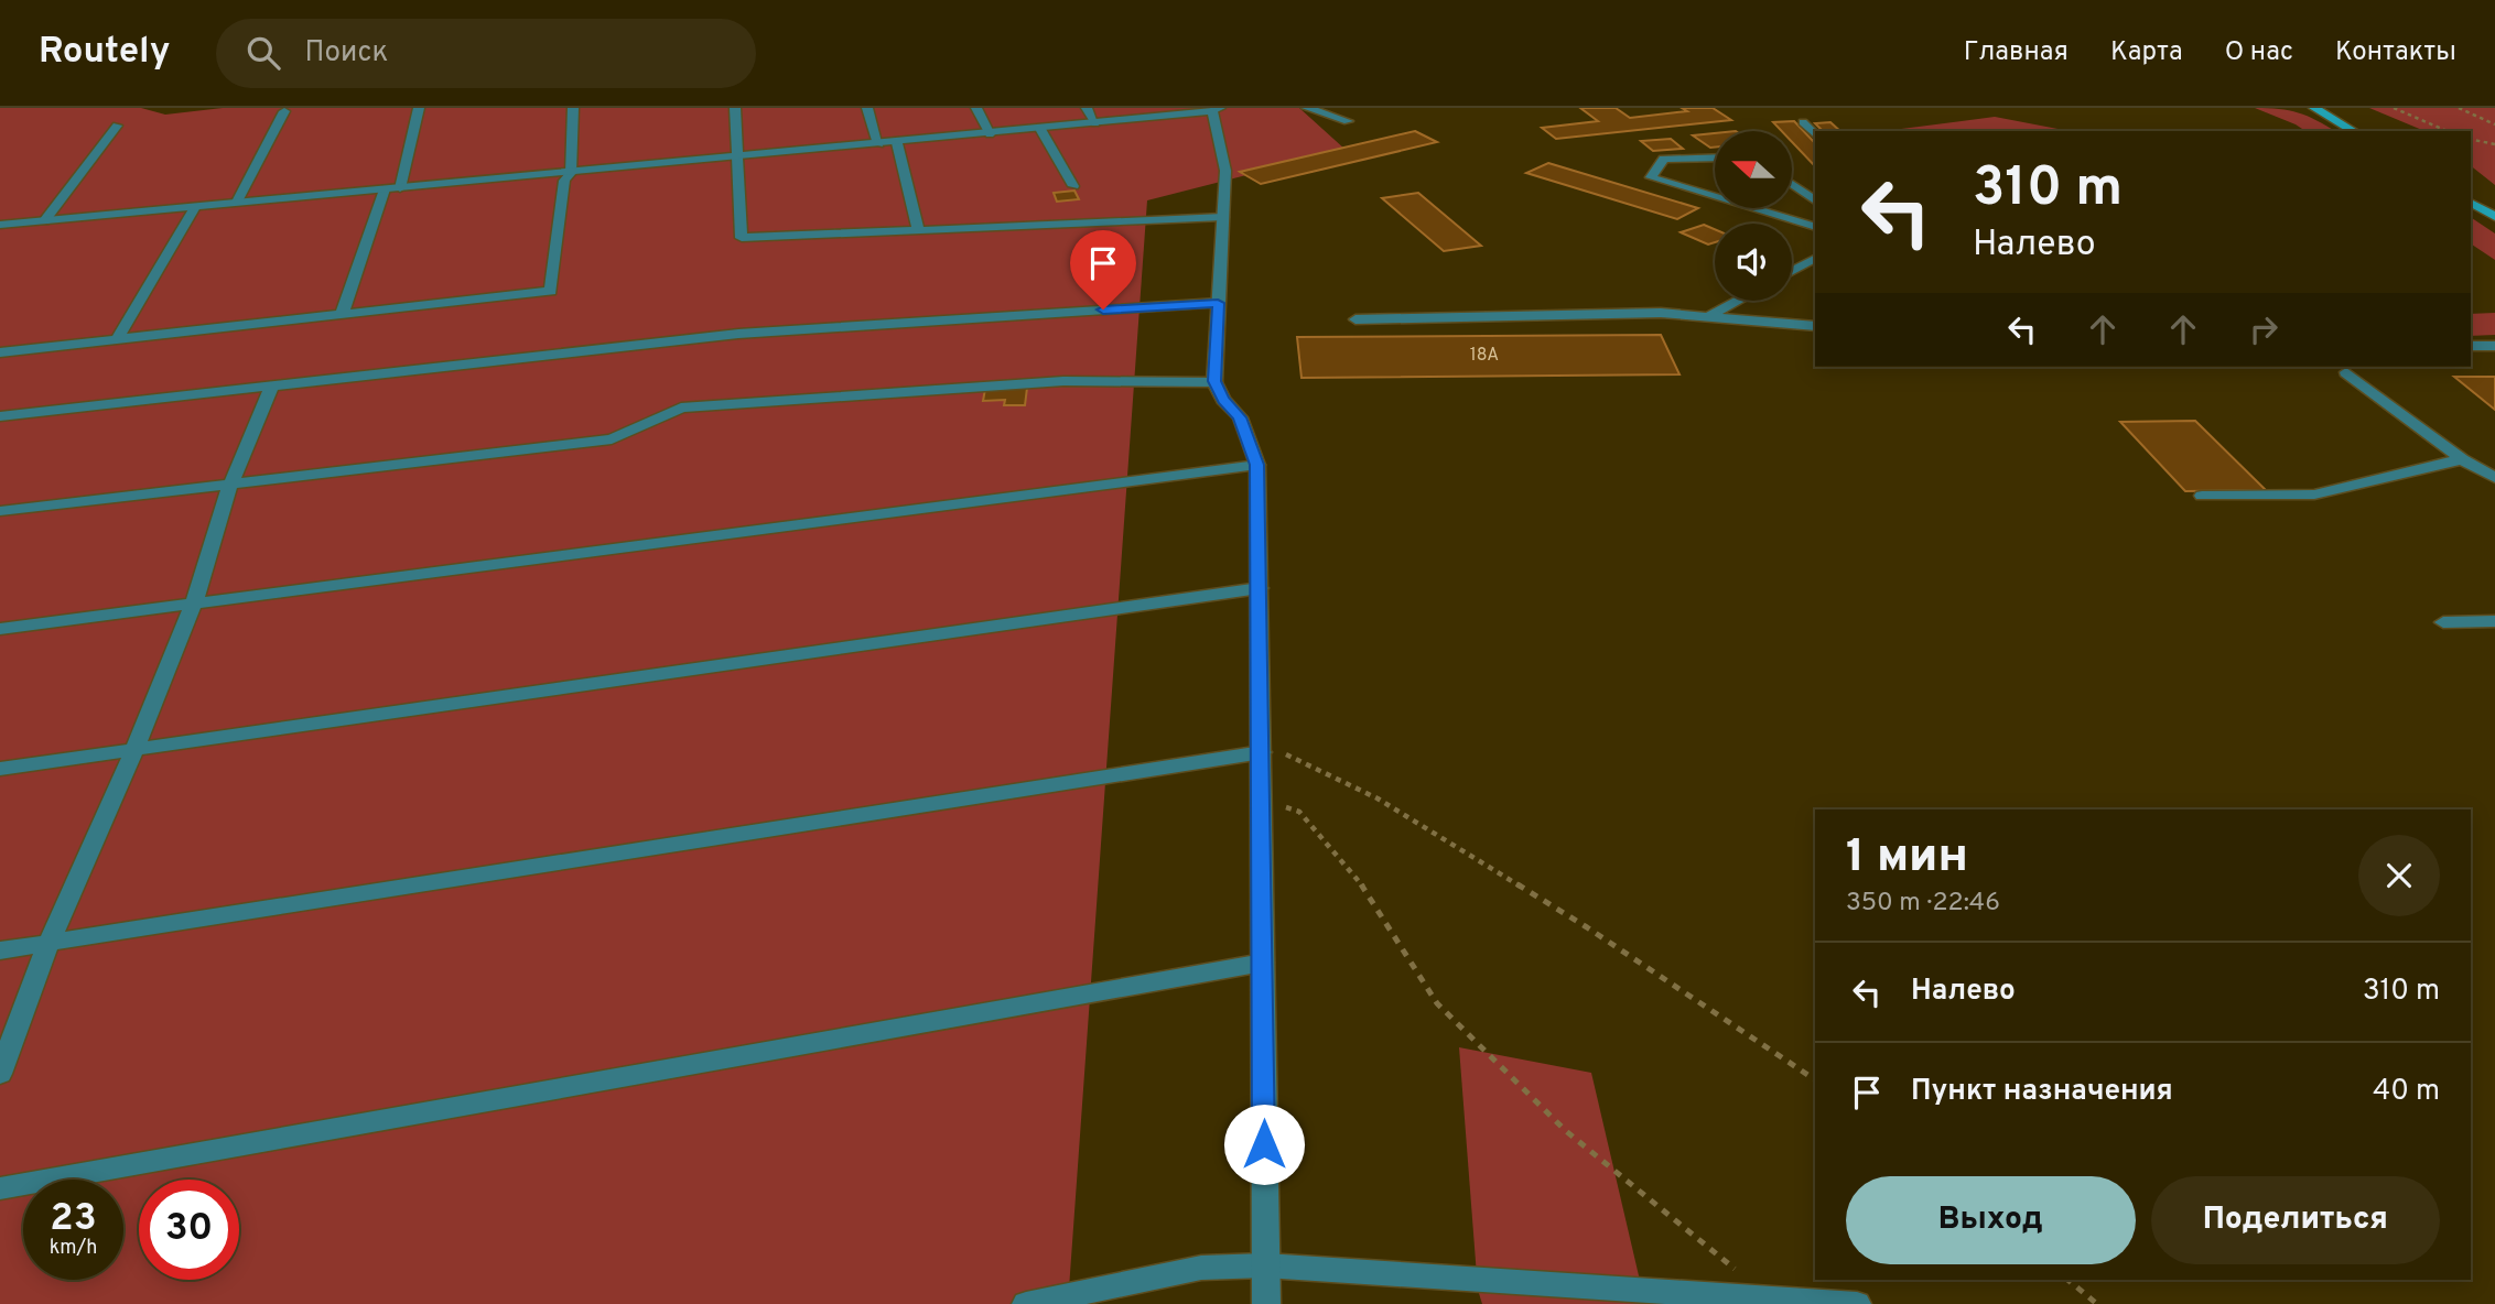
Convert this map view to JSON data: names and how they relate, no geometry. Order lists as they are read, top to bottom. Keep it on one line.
{"house_numbers":["18А"],"north":"left","page":{"header":"Routely","search":"Поиск","nav":["Главная","Карта","О нас","Контакты"],"turn":["310 m","Налево"],"heading":["1 мин","350 m · 22:46"],"list":[{"name":"Налево","value":"310 m"},{"name":"Пункт назначения","value":"40 m"}],"buttons":["Выход","Поделиться"],"speed":"23 km/h","limit":"30"}}
